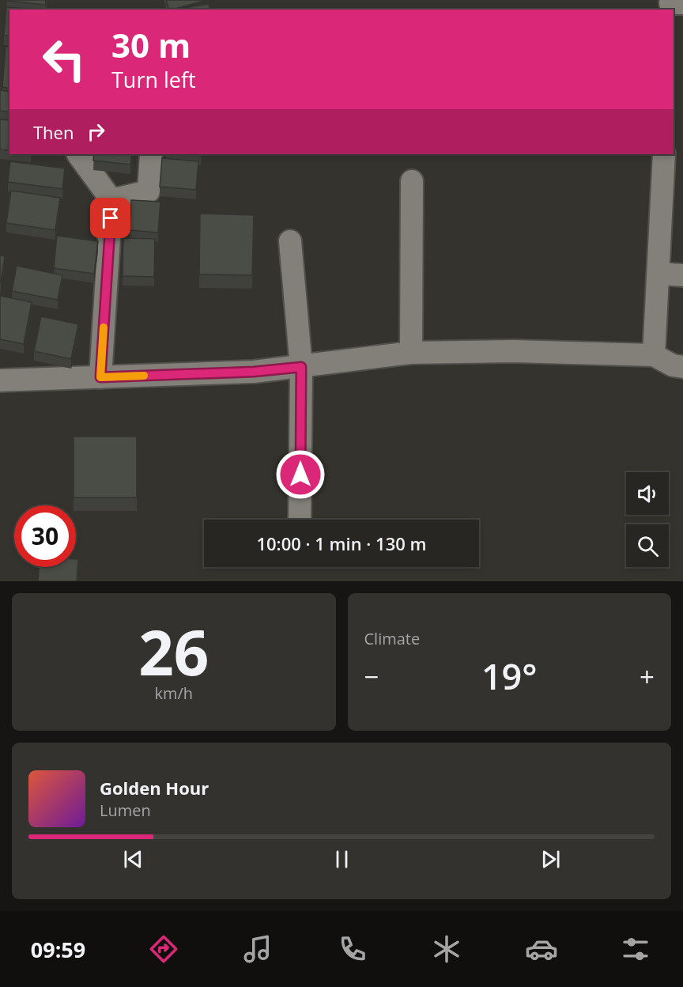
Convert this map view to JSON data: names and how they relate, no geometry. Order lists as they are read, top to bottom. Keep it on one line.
{"page":{"turn":["30 m","Turn left"],"then":"Then","limit":"30","trip":"10:00 · 1 min · 130 m","tile":[["26","km/h"],"Climate"],"heat":["−","19°","+"],"song":["Golden Hour","Lumen"],"tabs":"09:59"}}
